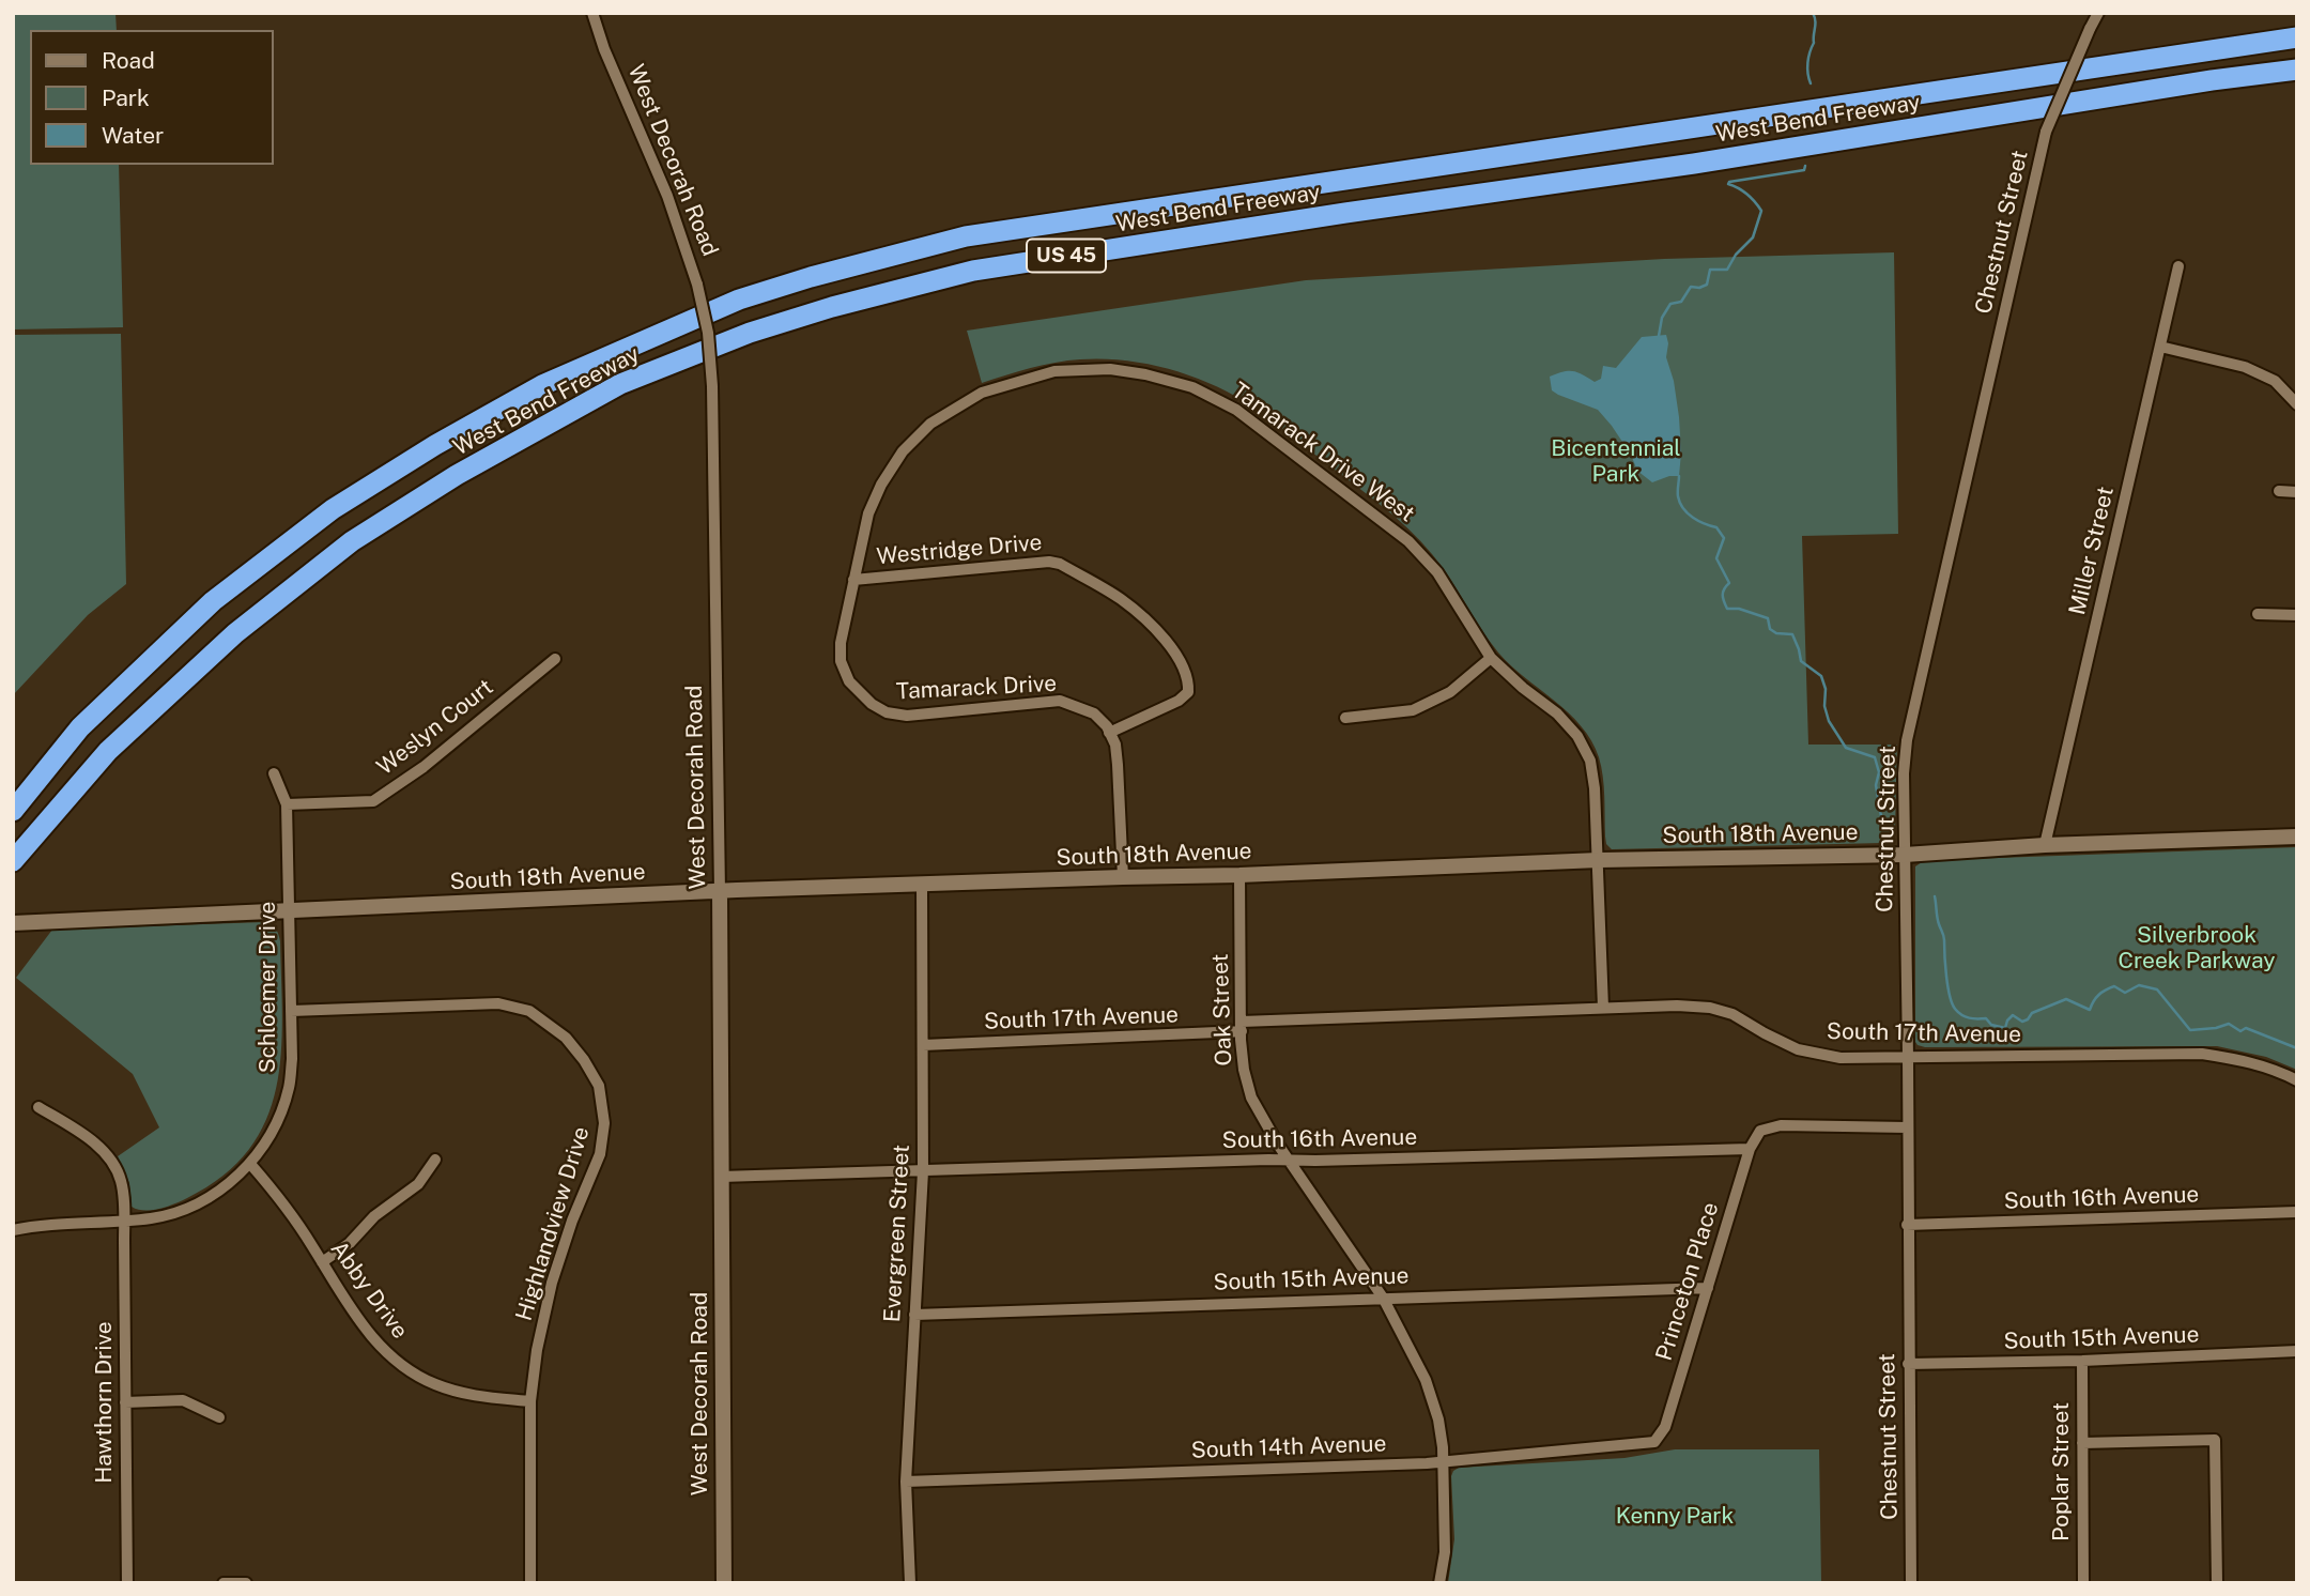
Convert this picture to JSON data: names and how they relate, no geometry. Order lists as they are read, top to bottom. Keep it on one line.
{"streets":{"highway":["West Bend Freeway","US 45"],"street":["West Decorah Road","Chestnut Street","Tamarack Drive West","Westridge Drive","Miller Street","Tamarack Drive","Weslyn Court","South 18th Avenue","Schloemer Drive","Oak Street","South 17th Avenue","South 16th Avenue","Highlandview Drive","Evergreen Street","South 15th Avenue","Princeton Place","Abby Drive","Hawthorn Drive","South 14th Avenue","Poplar Street"]},"crossings":[["West Decorah Road","South 18th Avenue"],["West Decorah Road","South 16th Avenue"],["Chestnut Street","South 18th Avenue"],["Chestnut Street","South 17th Avenue"],["Chestnut Street","South 16th Avenue"],["Chestnut Street","South 15th Avenue"],["Tamarack Drive West","Westridge Drive"],["Tamarack Drive West","Tamarack Drive"],["Tamarack Drive West","South 18th Avenue"],["Tamarack Drive West","South 17th Avenue"],["Westridge Drive","Tamarack Drive"],["Miller Street","South 18th Avenue"],["Weslyn Court","Schloemer Drive"],["South 18th Avenue","Schloemer Drive"],["South 18th Avenue","Oak Street"],["South 18th Avenue","Evergreen Street"],["Schloemer Drive","Highlandview Drive"],["Schloemer Drive","Abby Drive"],["Schloemer Drive","Hawthorn Drive"],["Oak Street","South 17th Avenue"],["Oak Street","South 16th Avenue"],["Oak Street","South 15th Avenue"],["Oak Street","South 14th Avenue"],["South 17th Avenue","Evergreen Street"],["South 16th Avenue","Evergreen Street"],["South 16th Avenue","Princeton Place"],["Highlandview Drive","Abby Drive"],["Evergreen Street","South 15th Avenue"],["Evergreen Street","South 14th Avenue"],["South 15th Avenue","Princeton Place"],["South 15th Avenue","Poplar Street"],["Princeton Place","South 14th Avenue"]],"parks":["Bicentennial Park","Silverbrook Creek Parkway","Kenny Park"],"legend":["Road","Park","Water"]}
